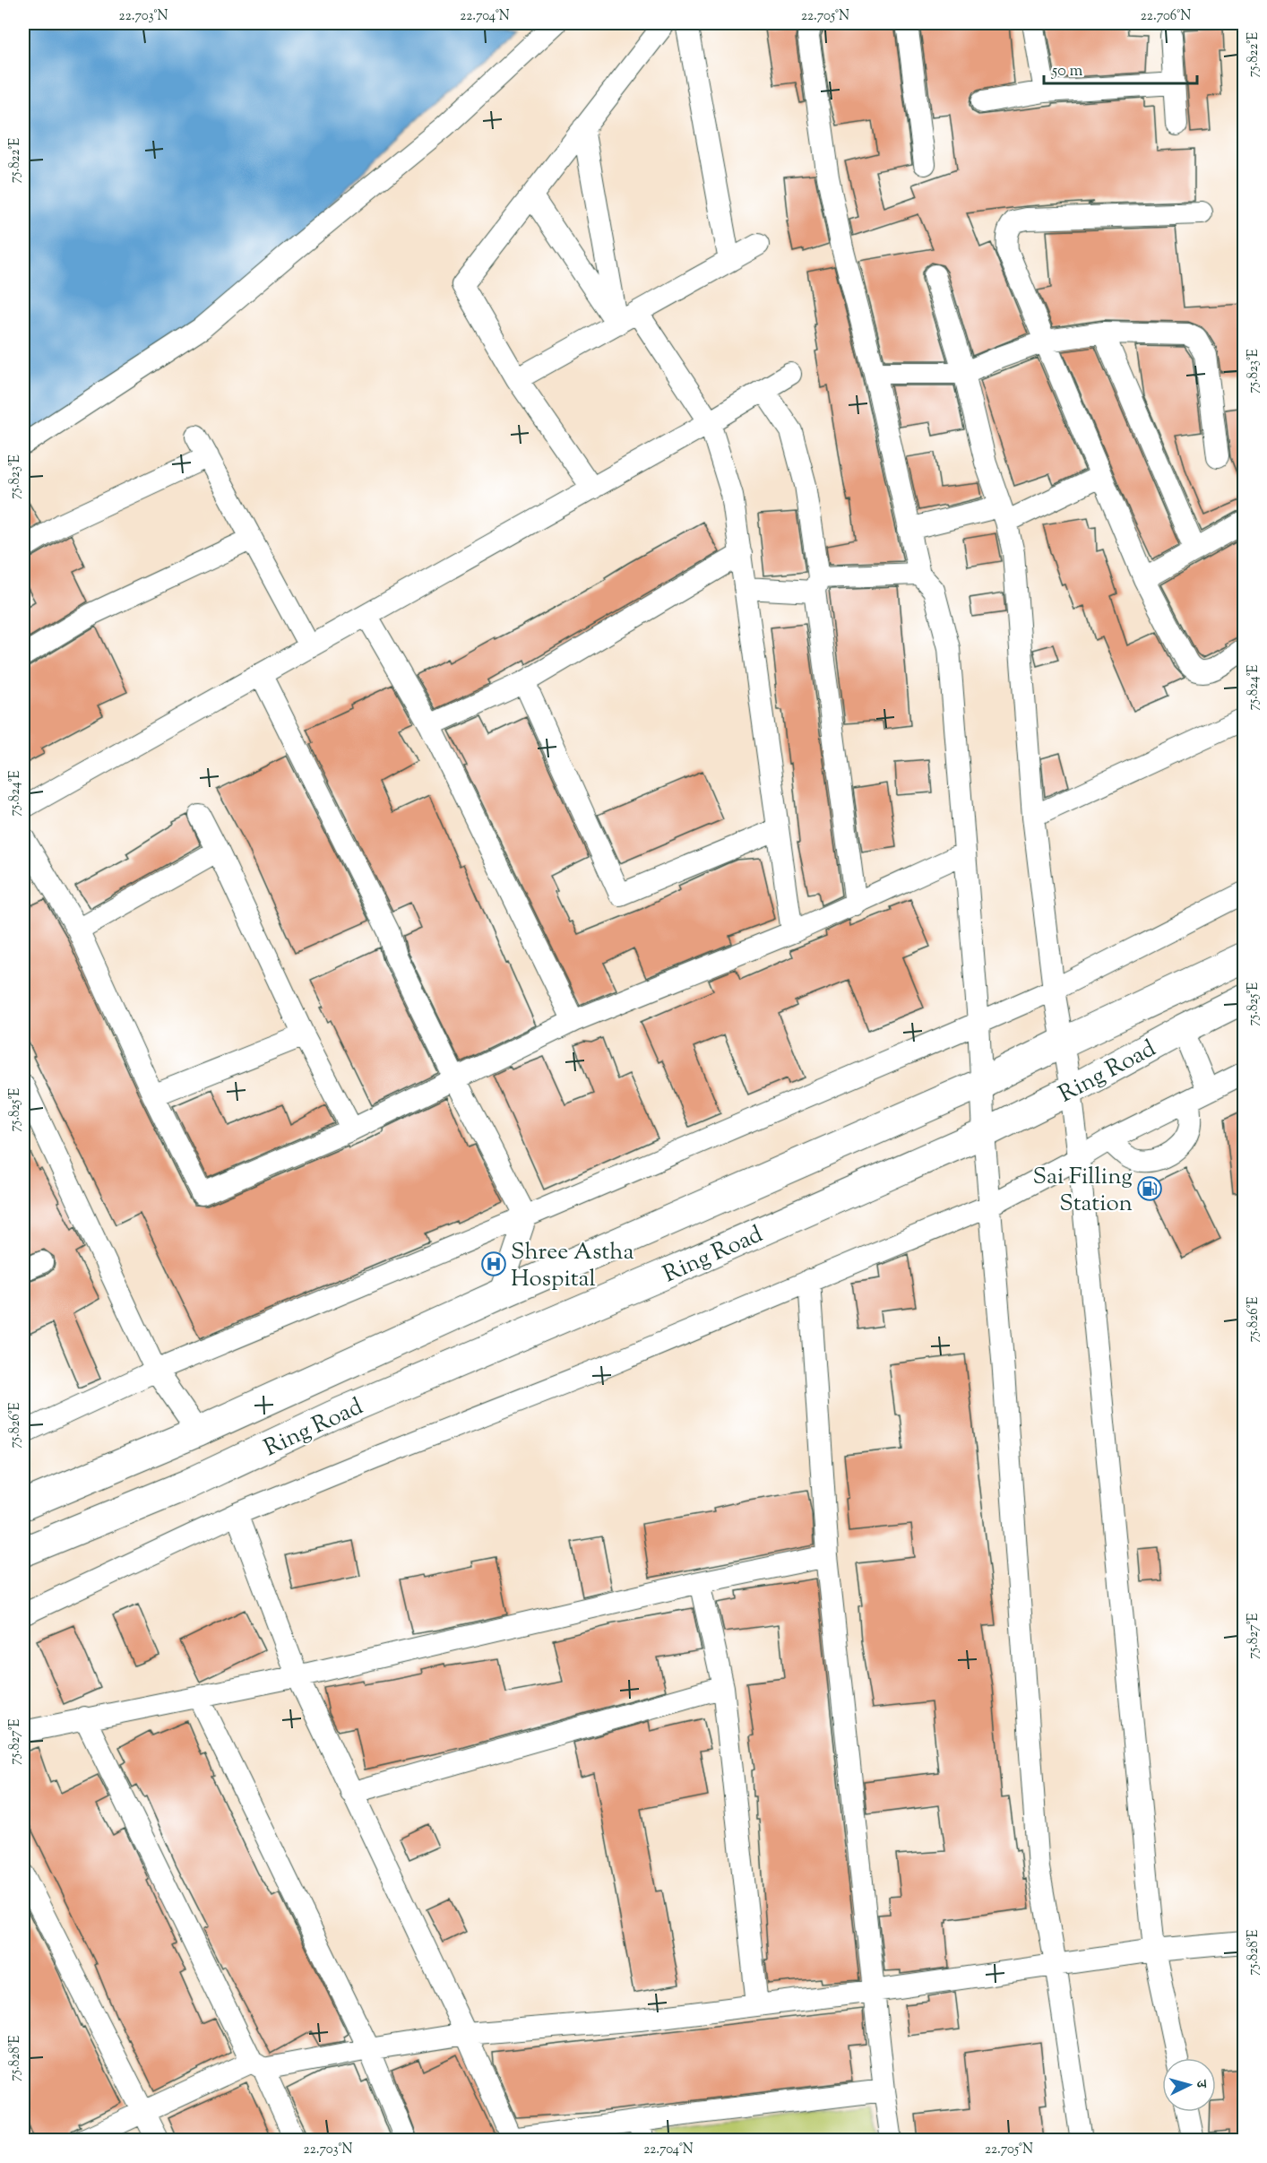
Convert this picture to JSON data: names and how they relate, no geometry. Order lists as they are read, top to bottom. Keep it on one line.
{"streets":{"highway":["Ring Road"]},"places":{"fuel station":["Sai Filling Station"],"hospital":["Shree Astha Hospital"]},"scale_bar":"50 m","north":"right","coordinates":["22.703°N","22.704°N","22.705°N","22.706°N","75.822°E","75.823°E","75.824°E","75.825°E","75.826°E","75.827°E","75.828°E"]}
